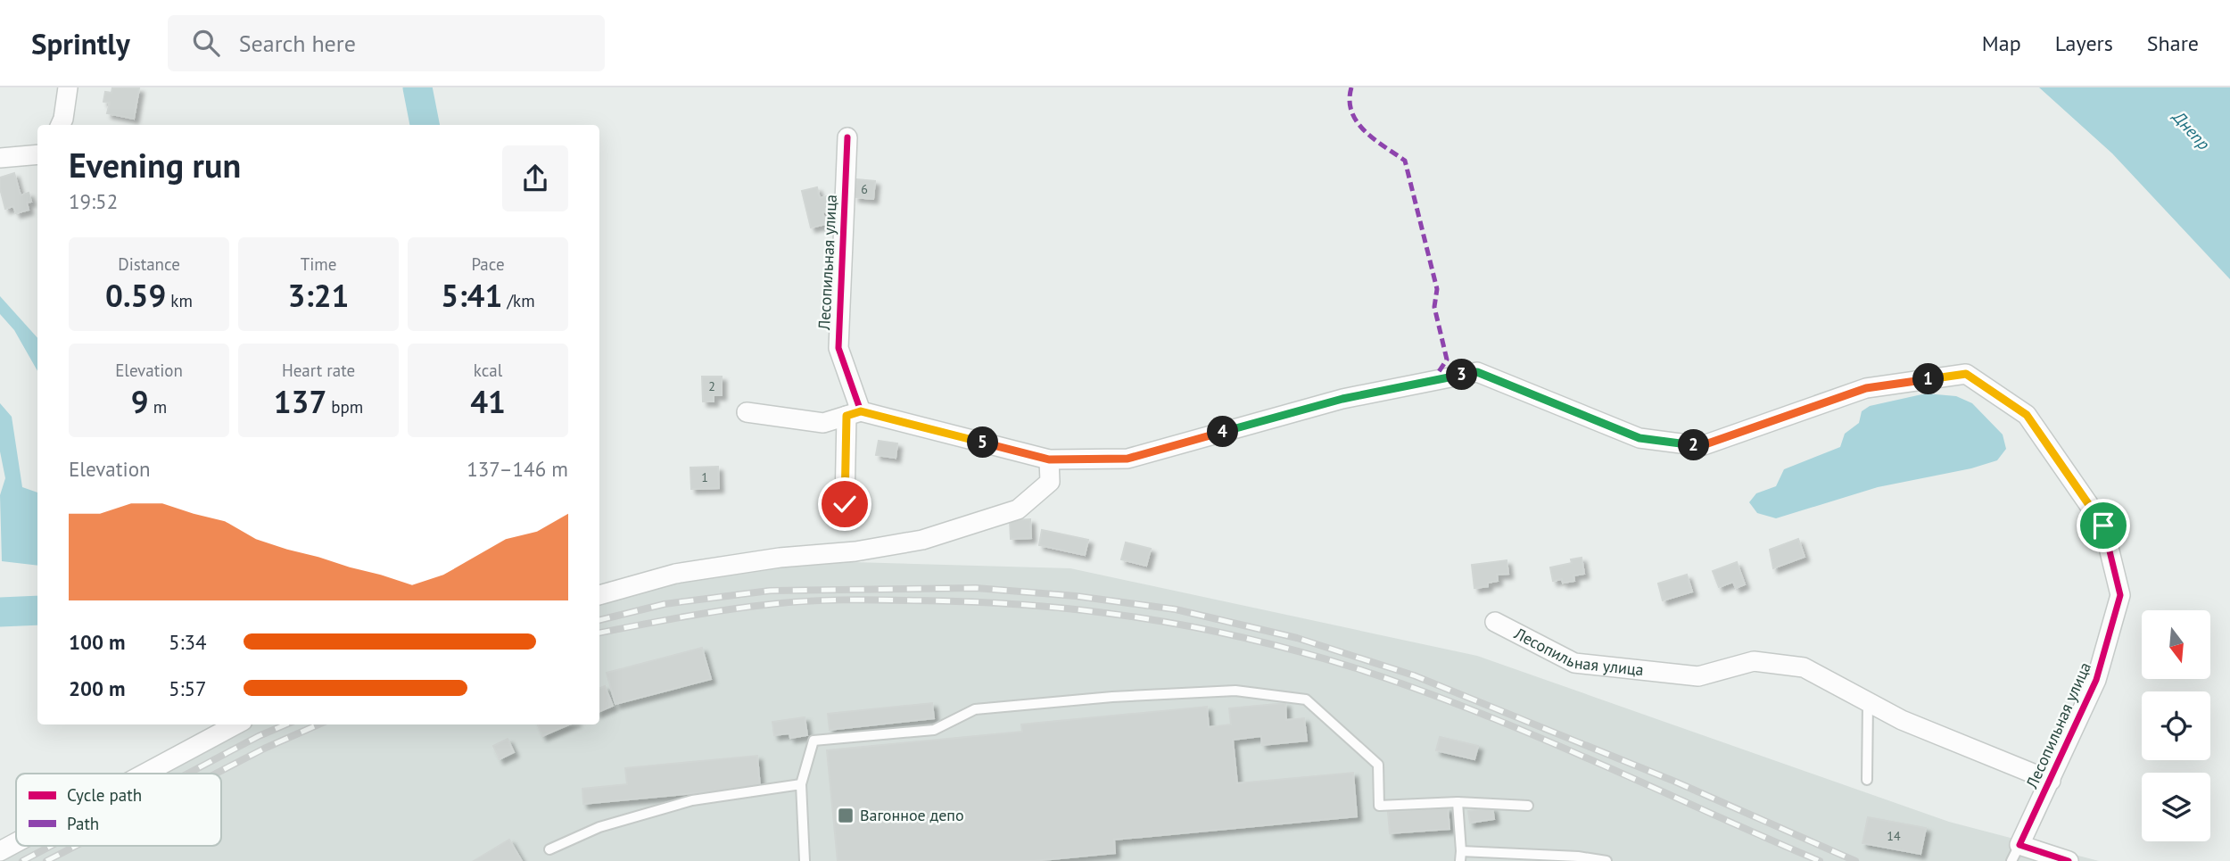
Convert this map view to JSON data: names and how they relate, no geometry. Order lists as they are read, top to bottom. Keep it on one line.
{"streets":{"street":["Лесопильная улица"]},"water":["Днепр"],"places":{"transit":["Вагонное депо"]},"house_numbers":["6","2","1","14"],"legend":["Cycle path","Path"],"north":"bottom","page":{"header":"Sprintly","search":"Search here","nav":["Map","Layers","Share"],"heading":["Evening run","19:52"],"stats":[["Distance","0.59 km"],["Time","3:21"],["Pace","5:41 /km"],["Elevation","9 m"],["Heart rate","137 bpm"],["kcal","41"]],"pins":["3","1","4","5","2"],"chart":["Elevation","137–146 m"],"list":[{"name":"100 m","note":"5:34"},{"name":"200 m","note":"5:57"}]}}
